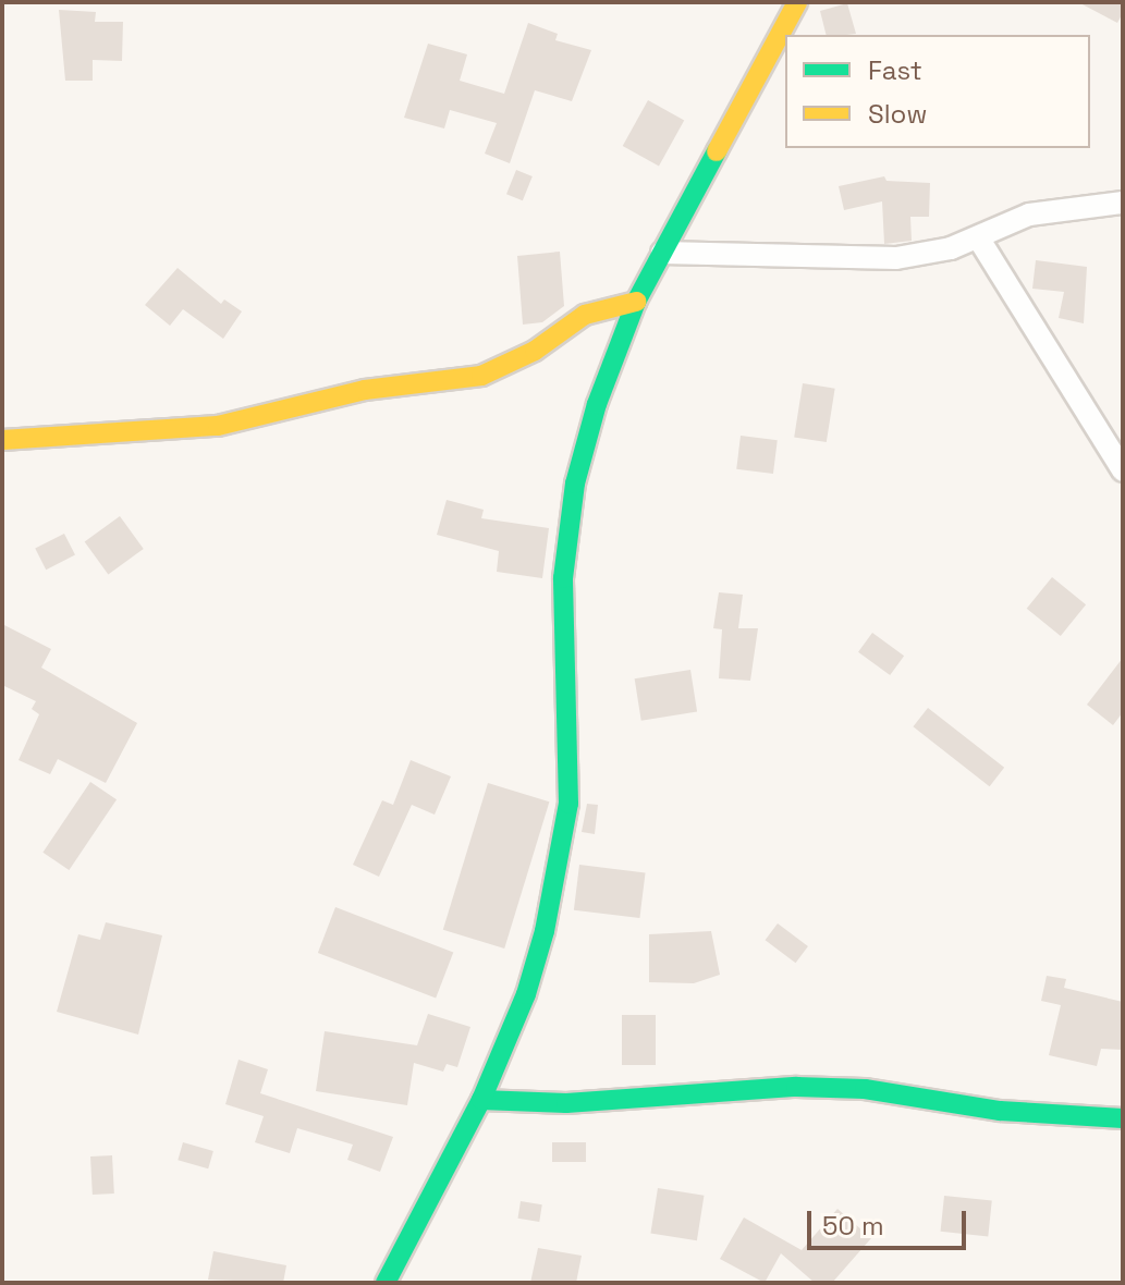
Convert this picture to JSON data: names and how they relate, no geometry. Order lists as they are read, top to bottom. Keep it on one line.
{"legend":["Fast","Slow"],"scale_bar":"50 m"}
